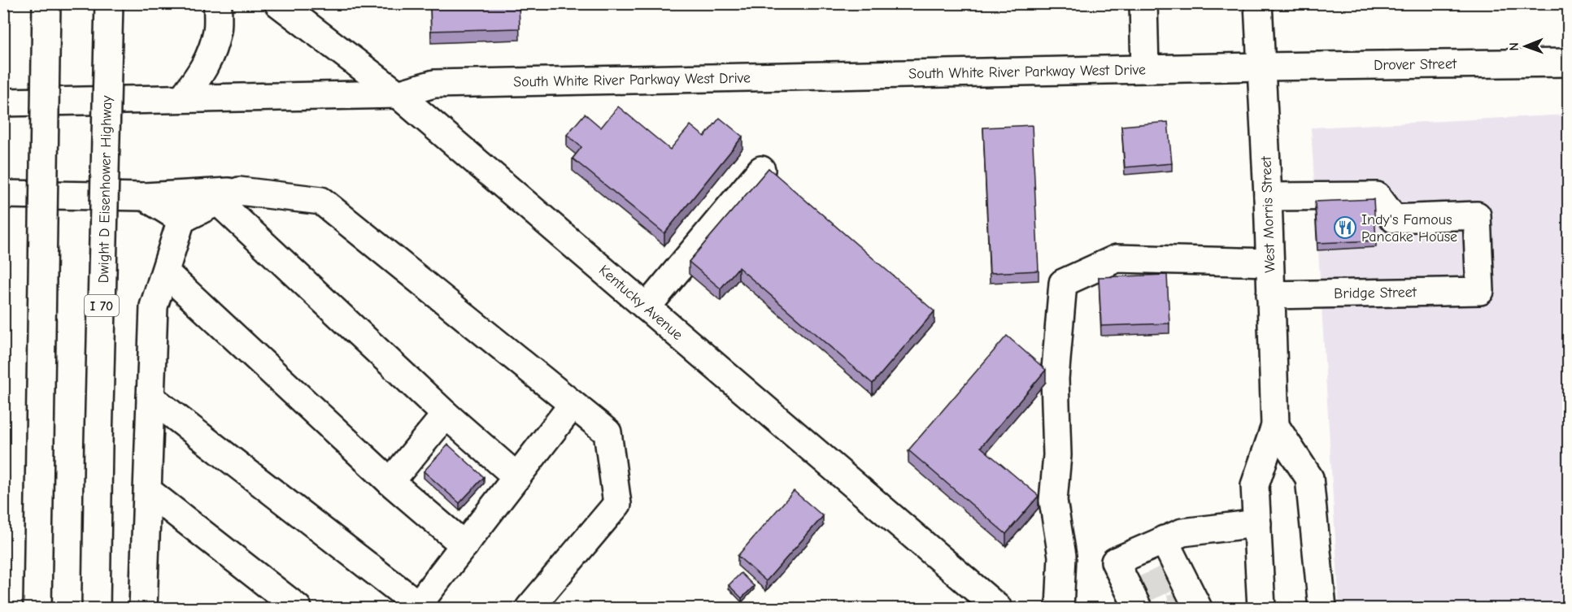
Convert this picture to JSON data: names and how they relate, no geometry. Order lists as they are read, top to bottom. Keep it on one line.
{"streets":{"main road":["Drover Street","South White River Parkway West Drive","Dwight D Eisenhower Highway","West Morris Street","Bridge Street","Kentucky Avenue","I 70"]},"crossings":[["Drover Street","South White River Parkway West Drive"],["Drover Street","West Morris Street"],["South White River Parkway West Drive","West Morris Street"],["South White River Parkway West Drive","Kentucky Avenue"],["West Morris Street","Bridge Street"]],"places":{"restaurant":["Indy's Famous Pancake House"]},"north":"left"}
